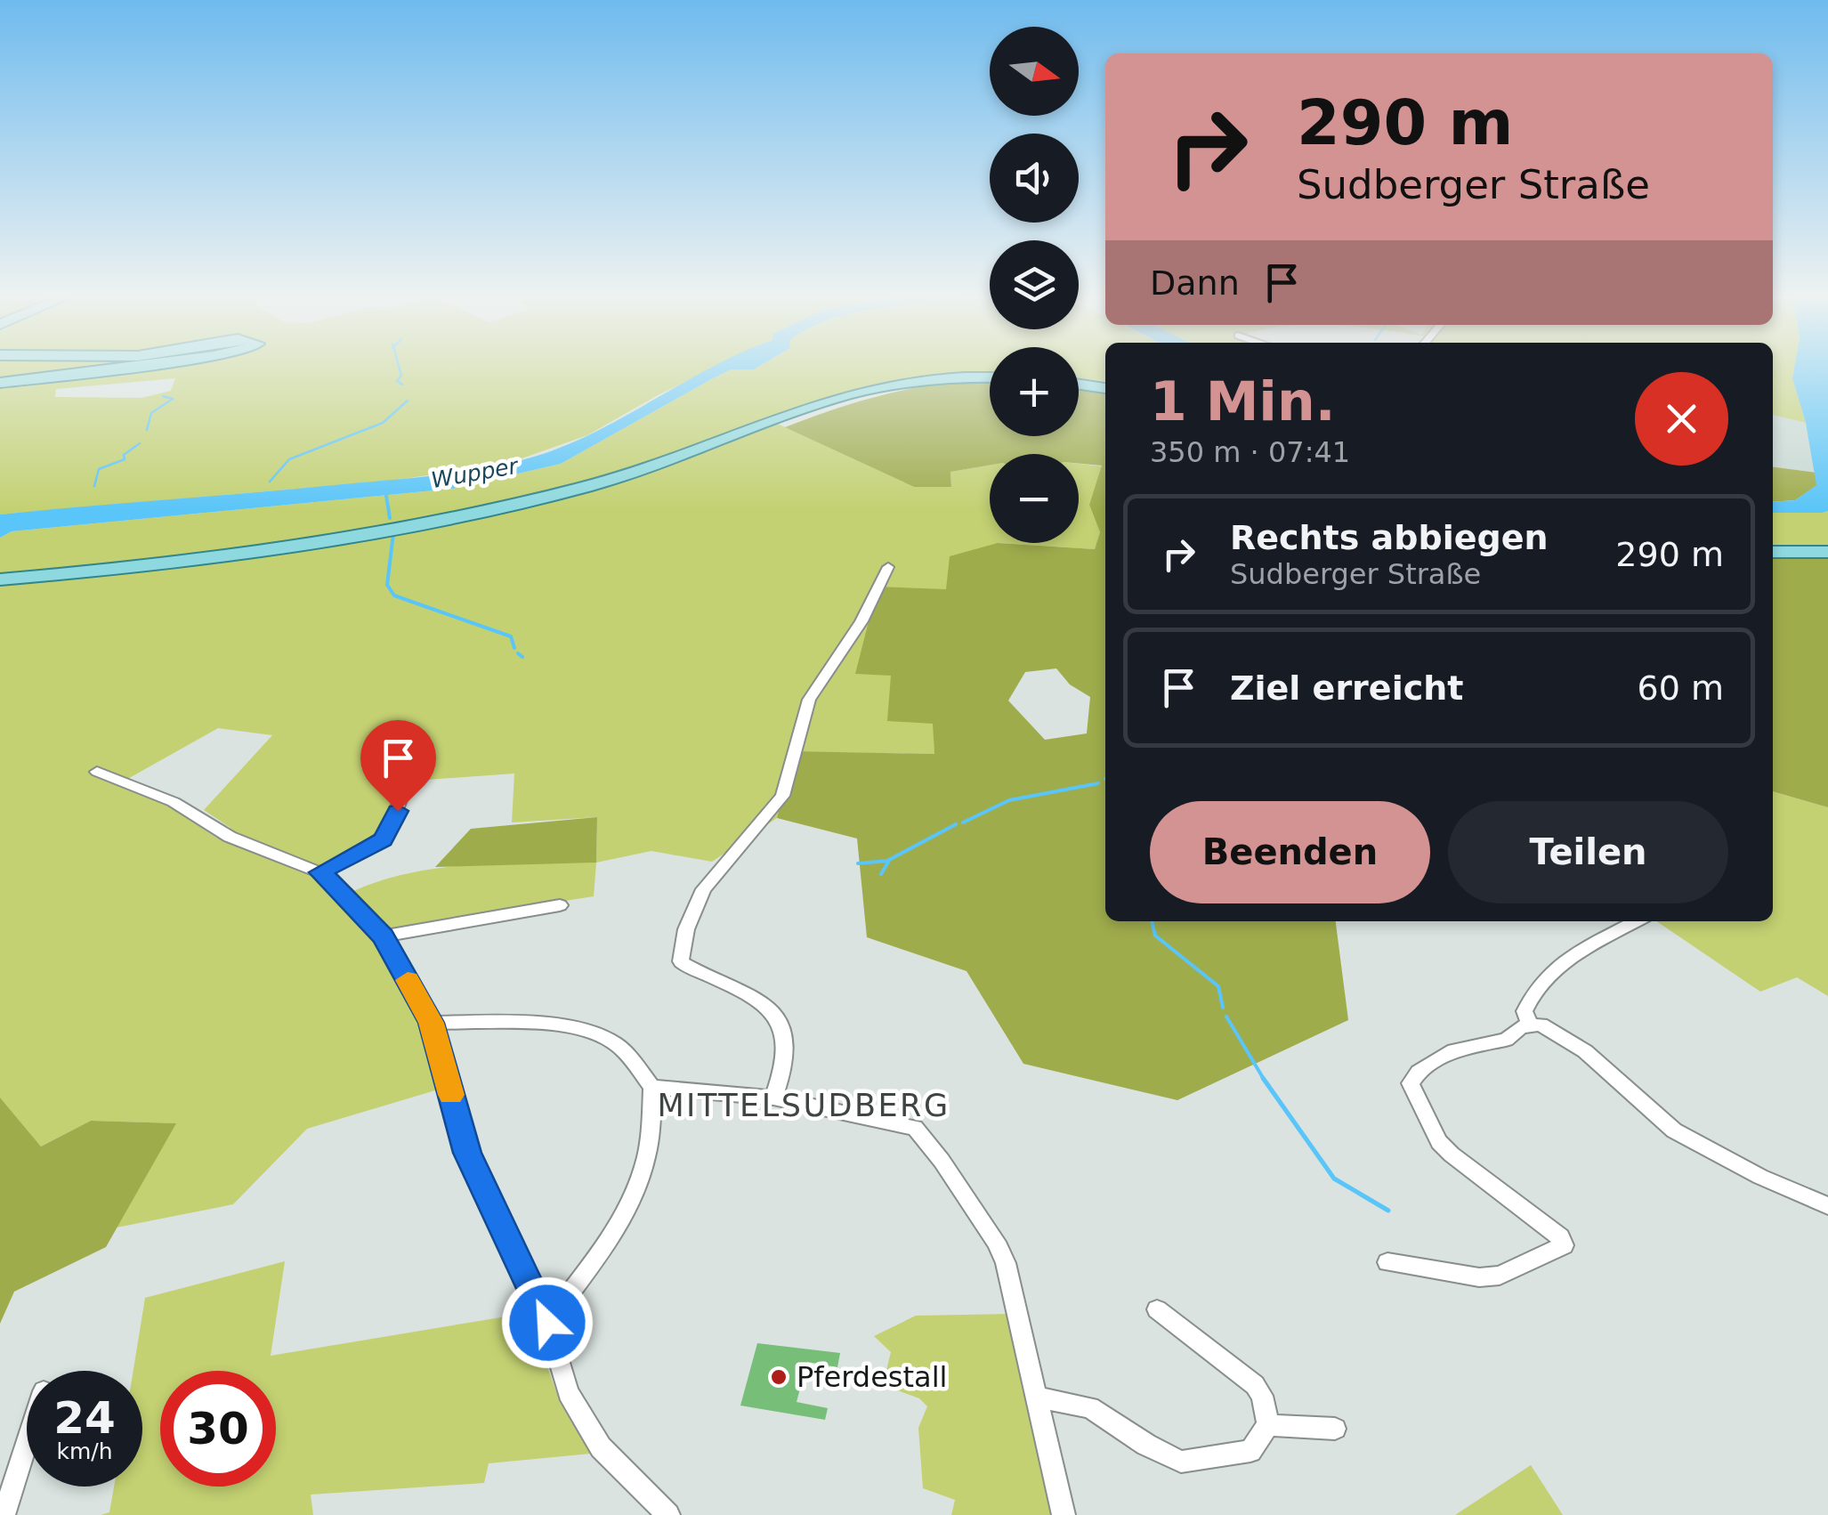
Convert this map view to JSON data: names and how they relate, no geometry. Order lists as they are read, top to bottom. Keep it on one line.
{"districts":["MITTELSUDBERG"],"water":["Wupper"],"places":["Pferdestall"],"north":"right","page":{"map_buttons":["+","−"],"turn":["290 m","Sudberger Straße"],"then":"Dann","heading":["1 Min.","350 m · 07:41"],"list":[{"name":"Rechts abbiegen","note":"Sudberger Straße","value":"290 m"},{"name":"Ziel erreicht","value":"60 m"}],"buttons":["Beenden","Teilen"],"speed":"24 km/h","limit":"30"}}
